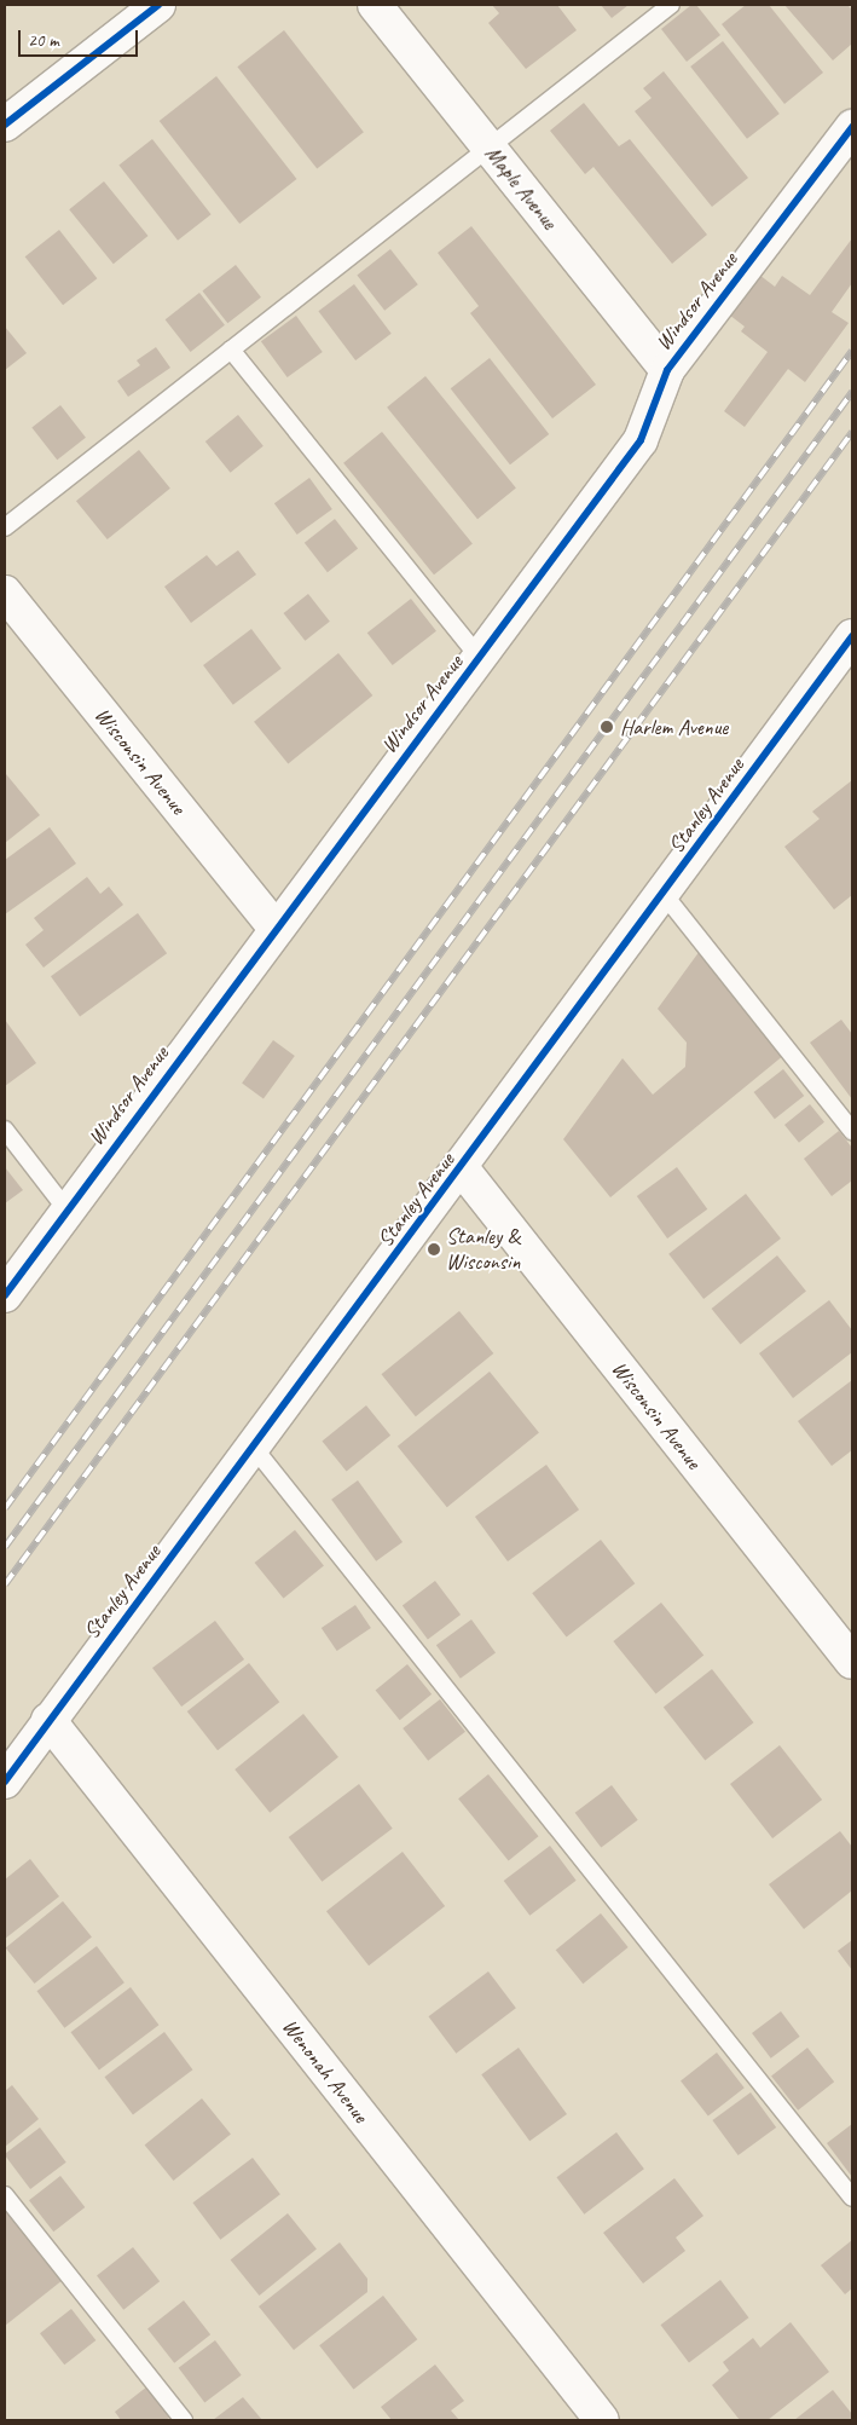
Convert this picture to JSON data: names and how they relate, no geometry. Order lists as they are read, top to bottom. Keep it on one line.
{"streets":{"street":["Maple Avenue","Windsor Avenue","Wisconsin Avenue","Stanley Avenue","Wenonah Avenue"]},"crossings":[["Maple Avenue","Windsor Avenue"],["Windsor Avenue","Wisconsin Avenue"],["Wisconsin Avenue","Stanley Avenue"],["Stanley Avenue","Wenonah Avenue"]],"places":["Harlem Avenue","Stanley & Wisconsin"],"scale_bar":"20 m"}
